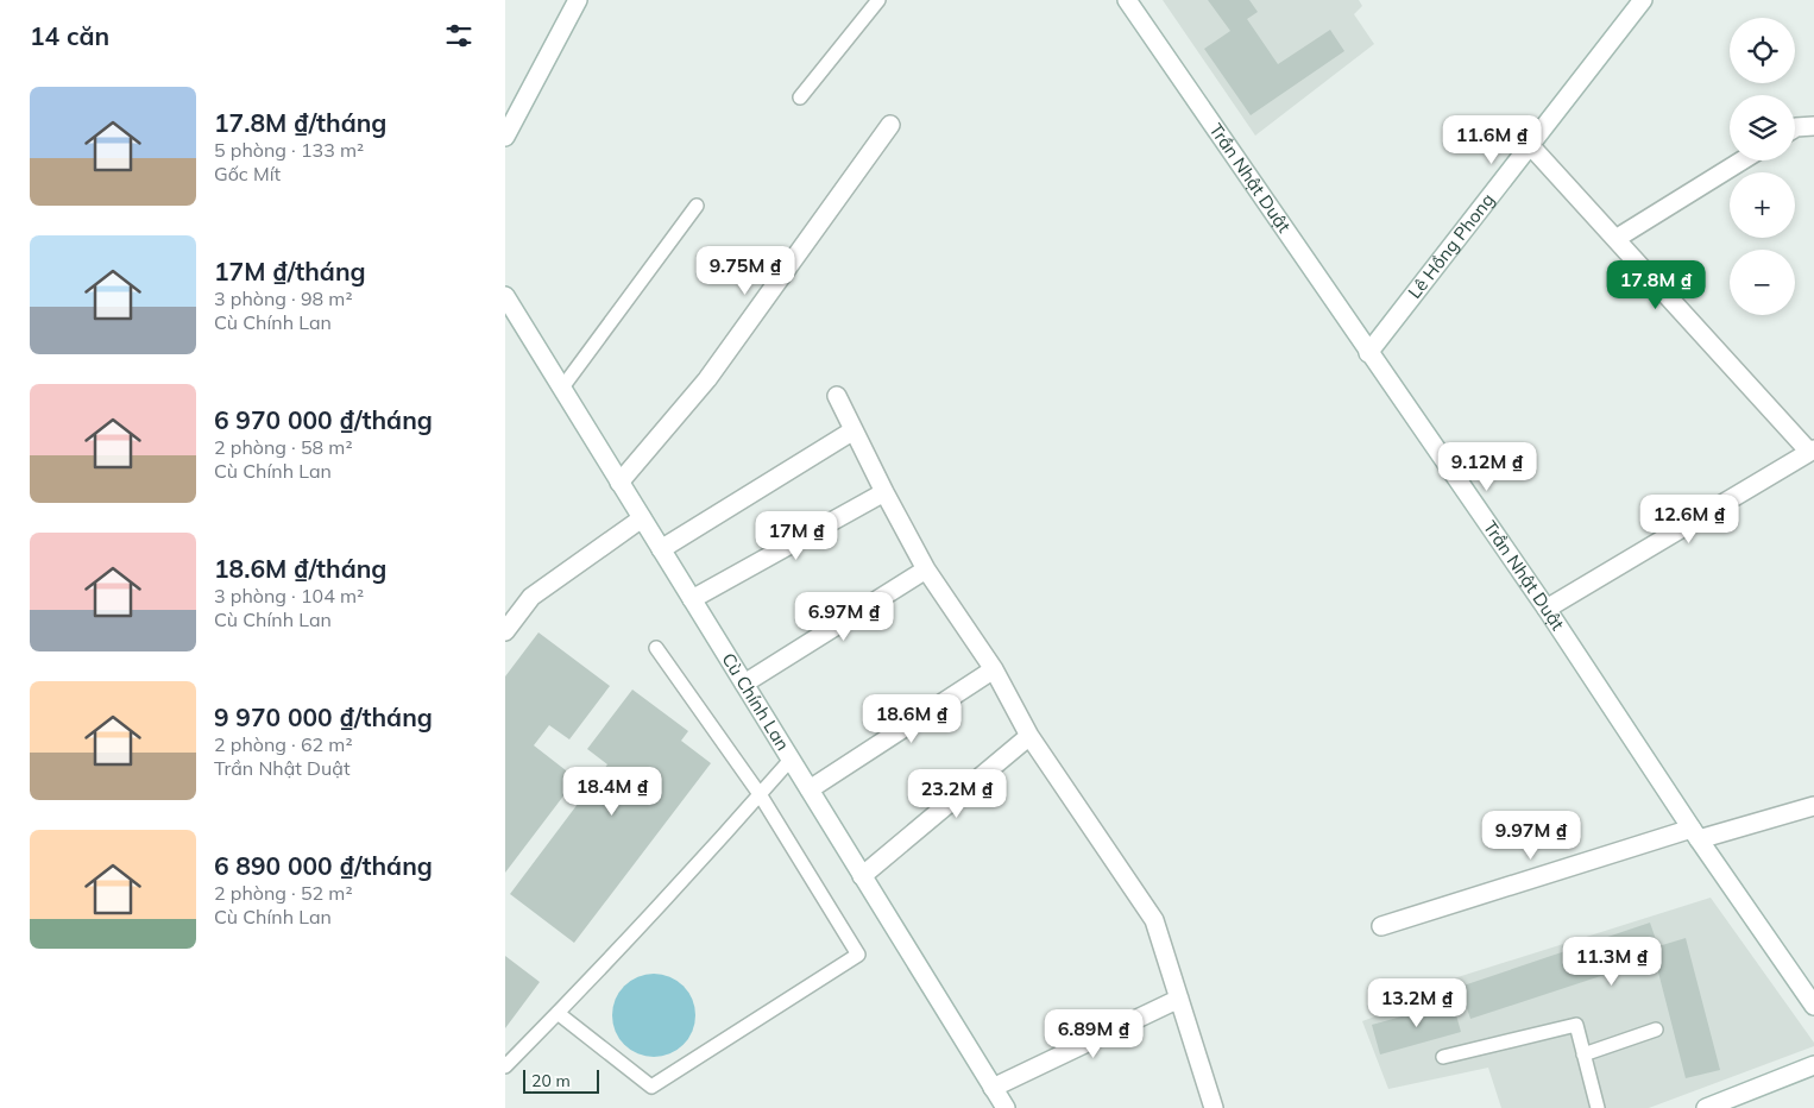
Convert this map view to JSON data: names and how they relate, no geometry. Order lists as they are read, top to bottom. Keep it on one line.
{"streets":{"street":["Trần Nhật Duật","Lê Hồng Phong","Cù Chính Lan"]},"crossings":[["Trần Nhật Duật","Lê Hồng Phong"]],"scale_bar":"20 m","page":{"heading":"14 căn","map_buttons":["+","−"],"list":[{"name":"17.8M ₫/tháng","note":"5 phòng · 133 m² · Gốc Mít"},{"name":"17M ₫/tháng","note":"3 phòng · 98 m² · Cù Chính Lan"},{"name":"6 970 000 ₫/tháng","note":"2 phòng · 58 m² · Cù Chính Lan"},{"name":"18.6M ₫/tháng","note":"3 phòng · 104 m² · Cù Chính Lan"},{"name":"9 970 000 ₫/tháng","note":"2 phòng · 62 m² · Trần Nhật Duật"},{"name":"6 890 000 ₫/tháng","note":"2 phòng · 52 m² · Cù Chính Lan"}],"price":["11.6M ₫","9.75M ₫","17.8M ₫","9.12M ₫","12.6M ₫","17M ₫","6.97M ₫","18.6M ₫","18.4M ₫","23.2M ₫","9.97M ₫","11.3M ₫","13.2M ₫","6.89M ₫"],"scale":"20 m"}}
